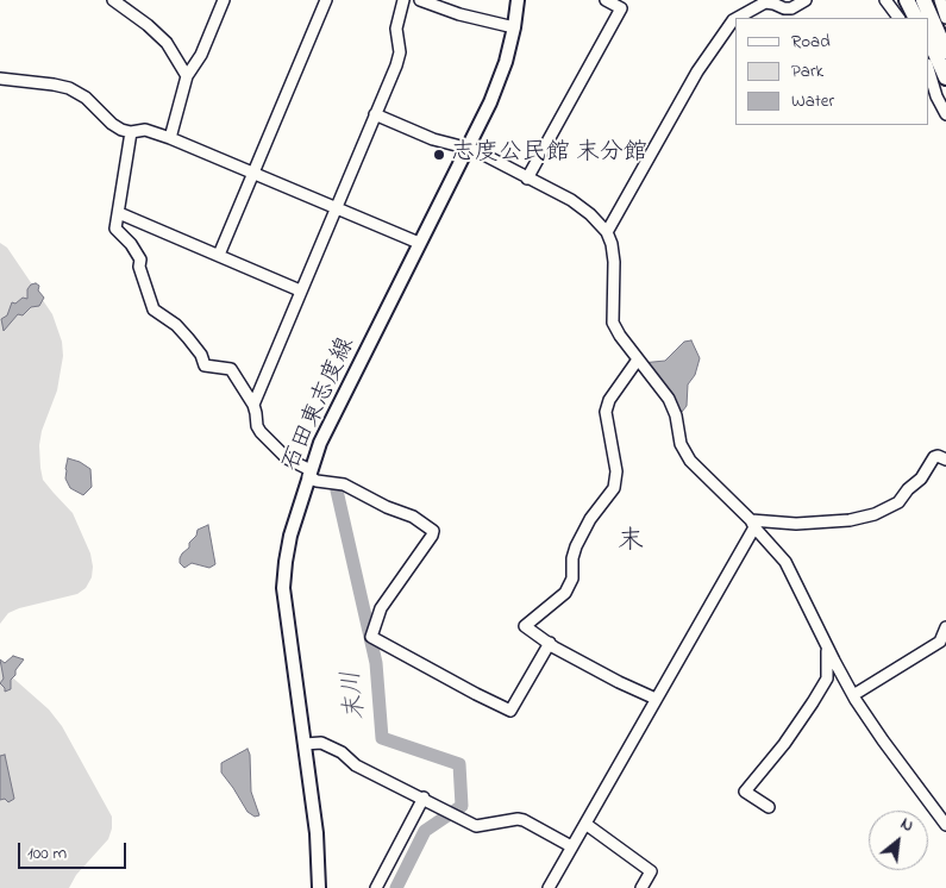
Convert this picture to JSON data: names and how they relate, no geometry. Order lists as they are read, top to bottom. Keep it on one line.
{"streets":{"main road":["石田東志度線"]},"districts":["末"],"water":["末川"],"places":["志度公民館 末分館"],"legend":["Road","Park","Water"],"scale_bar":"100 m","north":"top right"}
